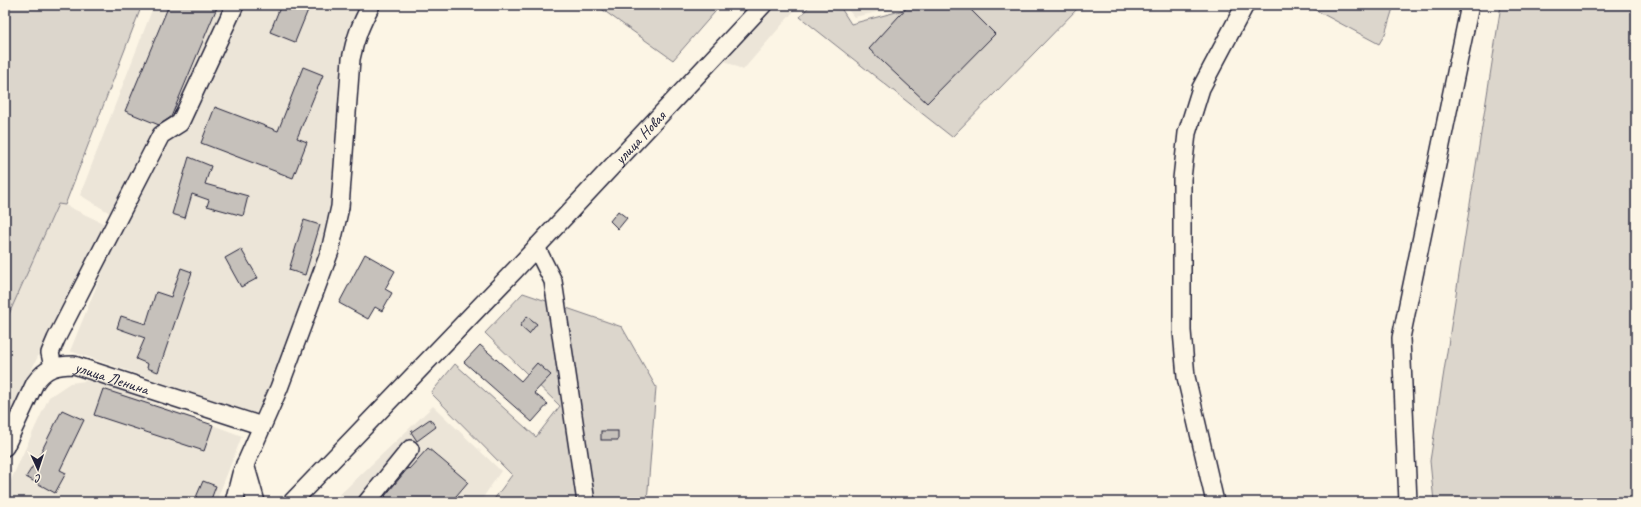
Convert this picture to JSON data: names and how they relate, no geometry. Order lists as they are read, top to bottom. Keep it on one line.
{"streets":{"street":["улица Новая","улица Ленина"]},"north":"bottom"}
